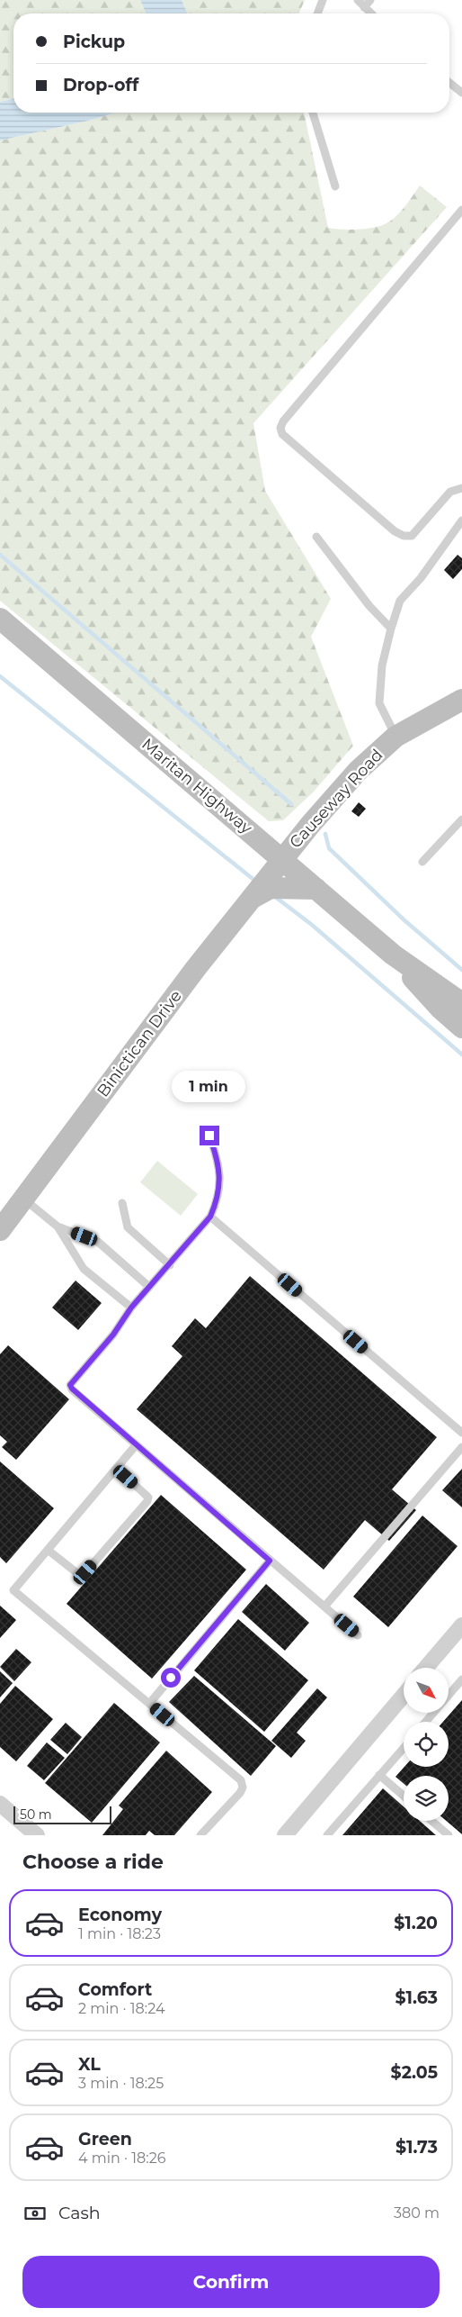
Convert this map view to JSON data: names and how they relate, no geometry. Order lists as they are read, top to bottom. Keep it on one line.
{"streets":{"main road":["Maritan Highway","Causeway Road","Binictican Drive"]},"crossings":[["Maritan Highway","Causeway Road"],["Maritan Highway","Binictican Drive"],["Causeway Road","Binictican Drive"]],"scale_bar":"50 m","north":"bottom right","page":{"banner":["Pickup","Drop-off"],"bubble":"1 min","scale":"50 m","heading":"Choose a ride","list":[{"name":"Economy","note":"1 min · 18:23","value":"$1.20"},{"name":"Comfort","note":"2 min · 18:24","value":"$1.63"},{"name":"XL","note":"3 min · 18:25","value":"$2.05"},{"name":"Green","note":"4 min · 18:26","value":"$1.73"}],"pay":["Cash","380 m"],"buttons":"Confirm"}}
